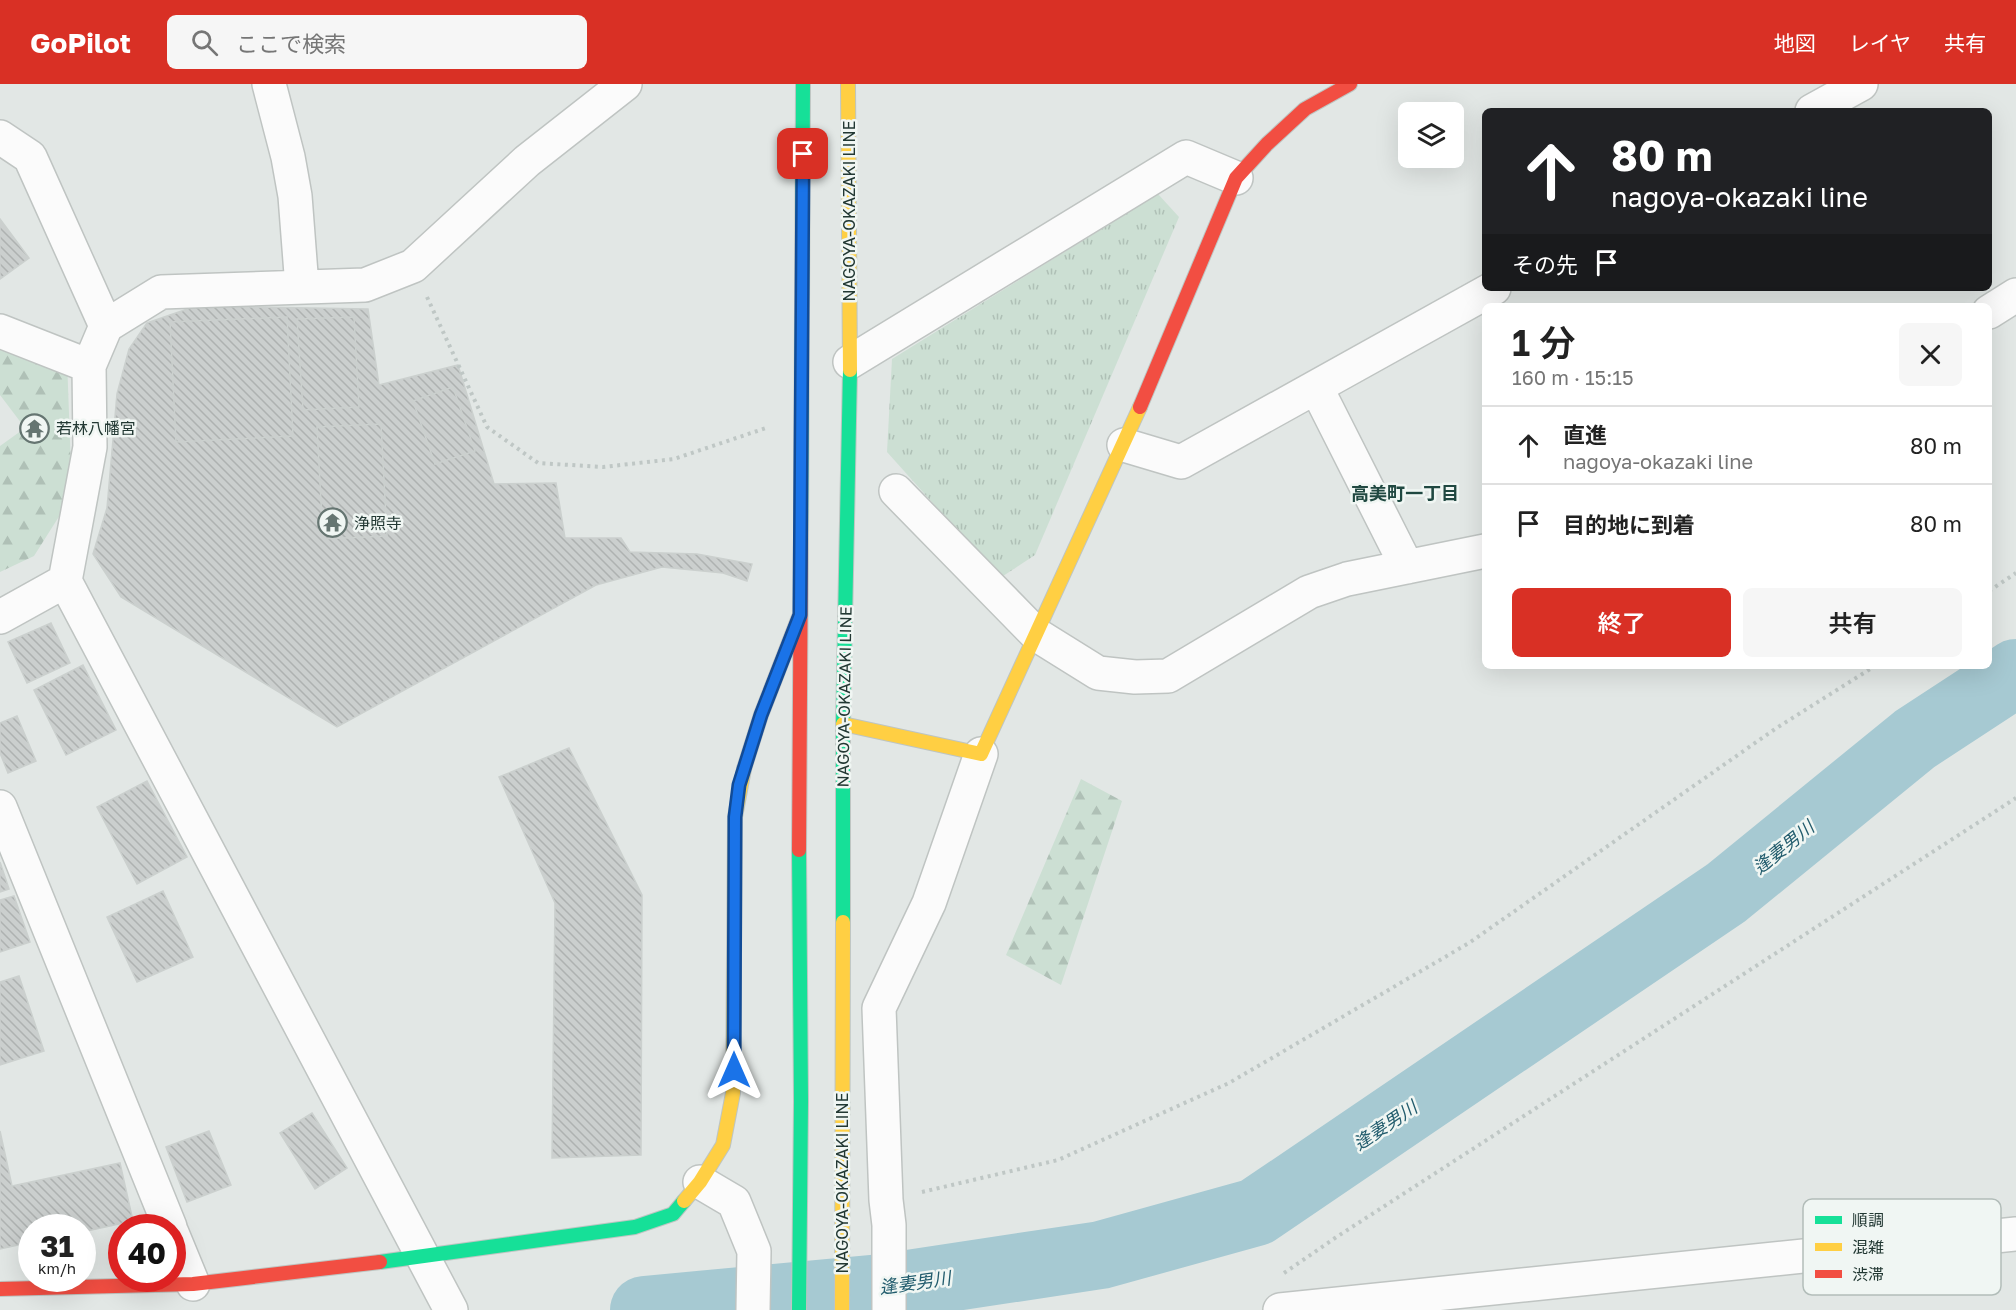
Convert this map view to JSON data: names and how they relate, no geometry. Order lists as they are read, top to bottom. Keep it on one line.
{"streets":{"main road":["NAGOYA-OKAZAKI LINE"]},"districts":["高美町一丁目"],"water":["逢妻男川"],"places":{"temple":["若林八幡宮","浄照寺"]},"legend":["順調","混雑","渋滞"],"page":{"header":"GoPilot","search":"ここで検索","nav":["地図","レイヤ","共有"],"turn":["80 m","nagoya-okazaki line"],"then":"その先","heading":["1 分","160 m · 15:15"],"list":[{"name":"直進","note":"nagoya-okazaki line","value":"80 m"},{"name":"目的地に到着","value":"80 m"}],"buttons":["終了","共有"],"speed":"31 km/h","limit":"40"}}
